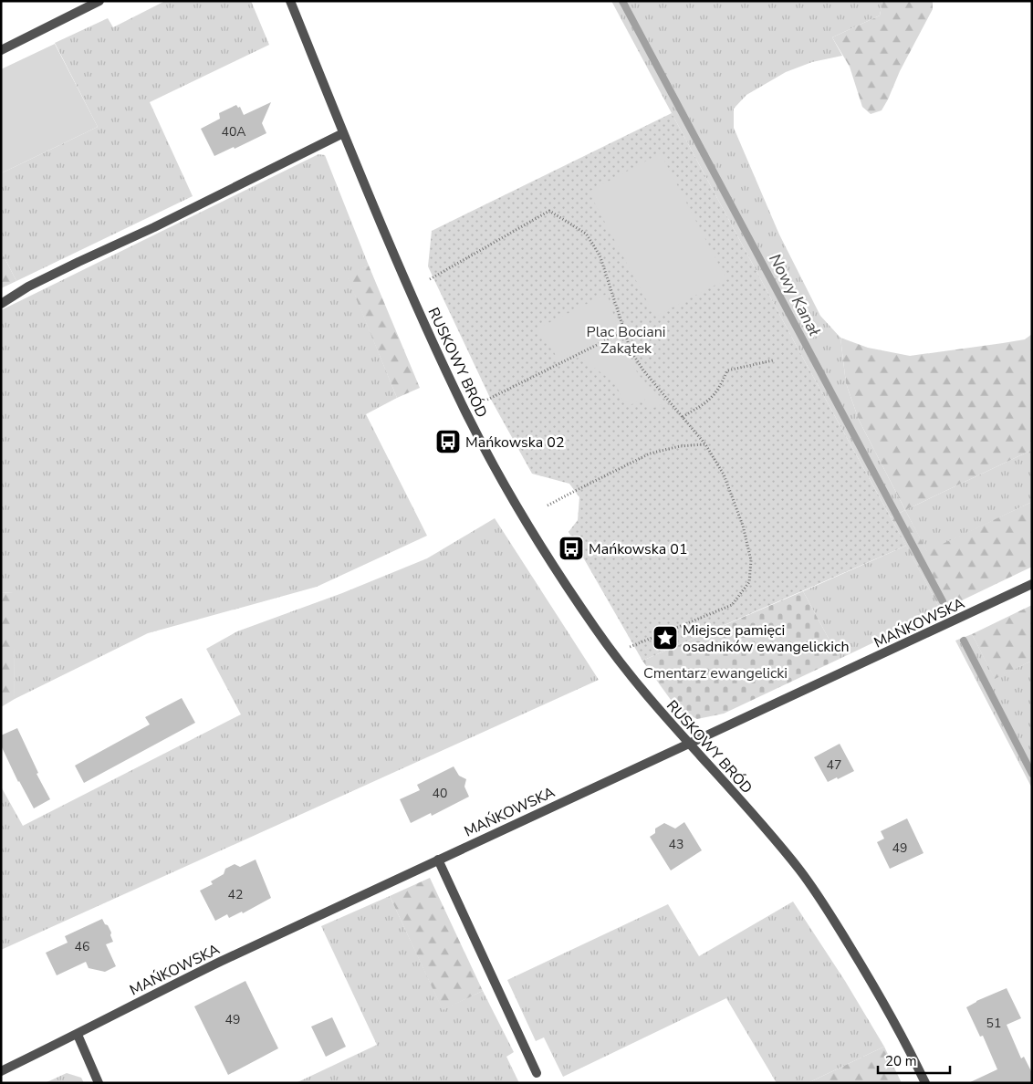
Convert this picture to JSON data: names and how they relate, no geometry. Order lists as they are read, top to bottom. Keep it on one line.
{"streets":{"street":["RUSKOWY BRÓD","MAŃKOWSKA"]},"crossings":[["RUSKOWY BRÓD","MAŃKOWSKA"]],"water":["Nowy Kanał"],"parks":["Plac Bociani Zakątek","Cmentarz ewangelicki"],"places":{"bus stop":["Mańkowska 02","Mańkowska 01"],"place":["Miejsce pamięci osadników ewangelickich"]},"house_numbers":["40A","47","40","43","49","42","46","49","51"],"scale_bar":"20 m"}
